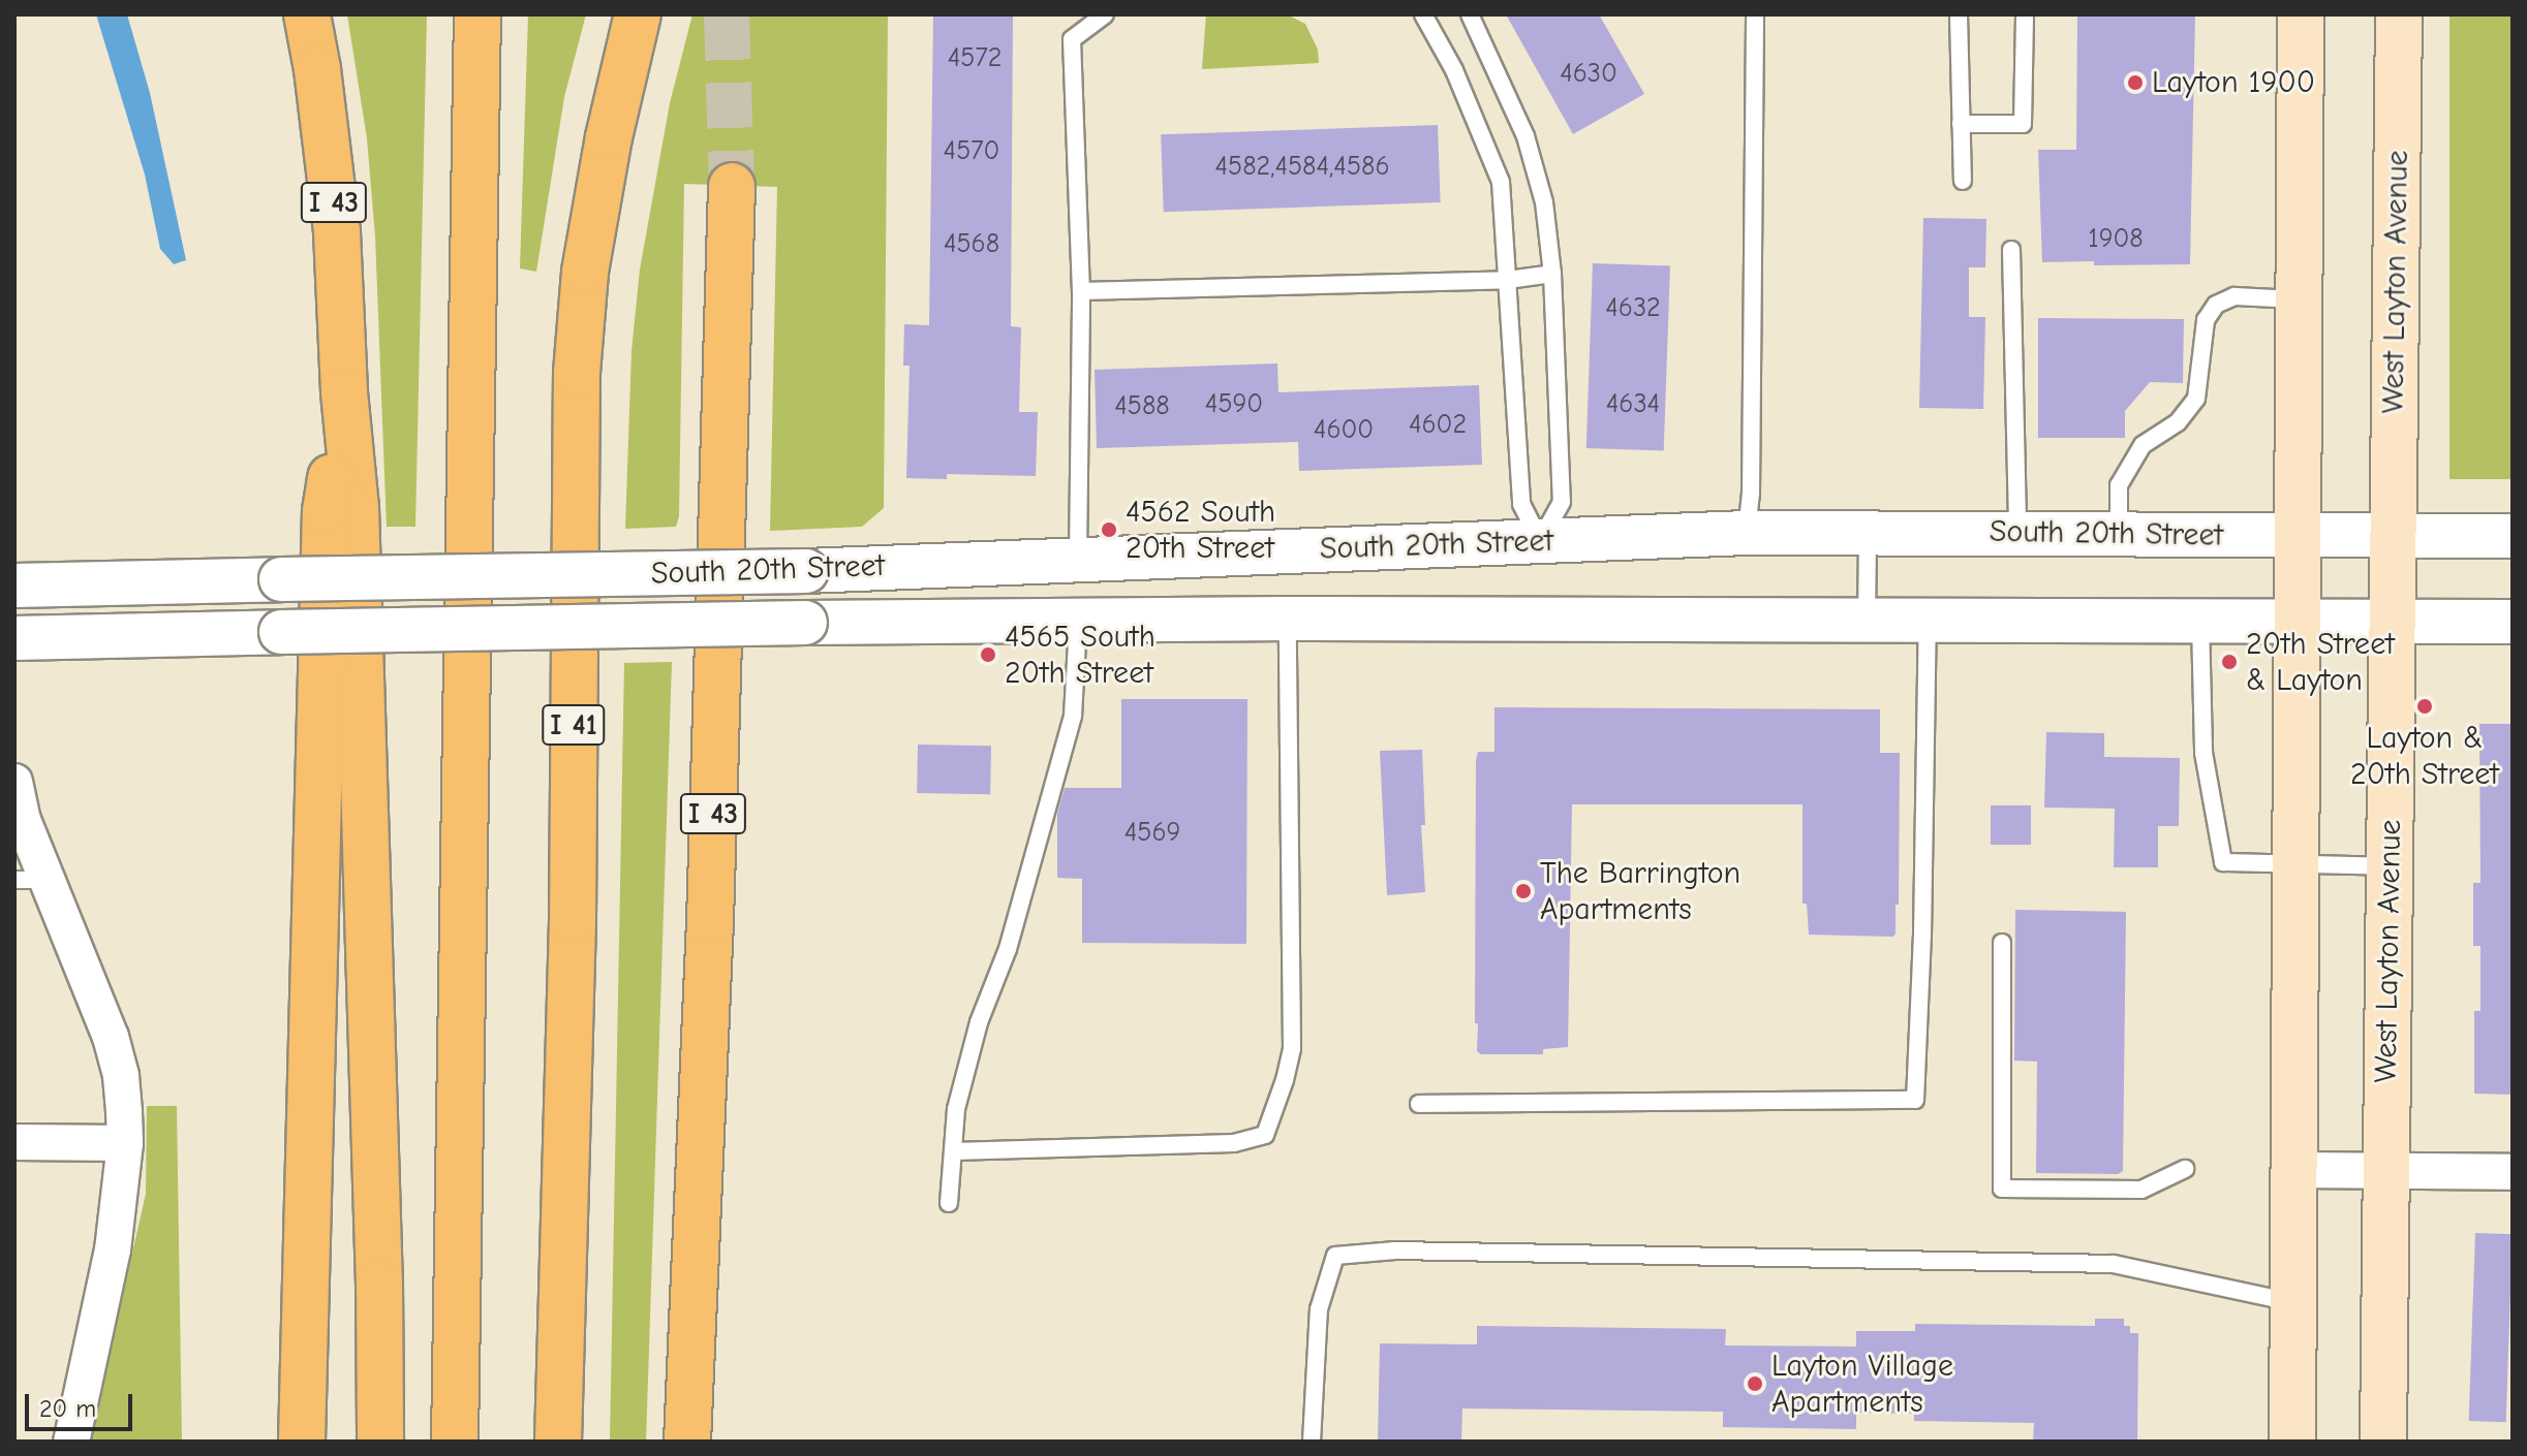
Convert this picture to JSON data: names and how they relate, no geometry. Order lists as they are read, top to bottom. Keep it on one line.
{"streets":{"highway":["I 43","I 41"],"main road":["West Layton Avenue"],"street":["South 20th Street"]},"crossings":[["West Layton Avenue","South 20th Street"]],"places":["Layton 1900","4562 South 20th Street","4565 South 20th Street","20th Street & Layton","Layton & 20th Street","The Barrington Apartments","Layton Village Apartments"],"house_numbers":["4572","4630","4570","4582,4584,4586","1908","4568","4632","4590","4634","4588","4602","4600","4569"],"scale_bar":"20 m"}
